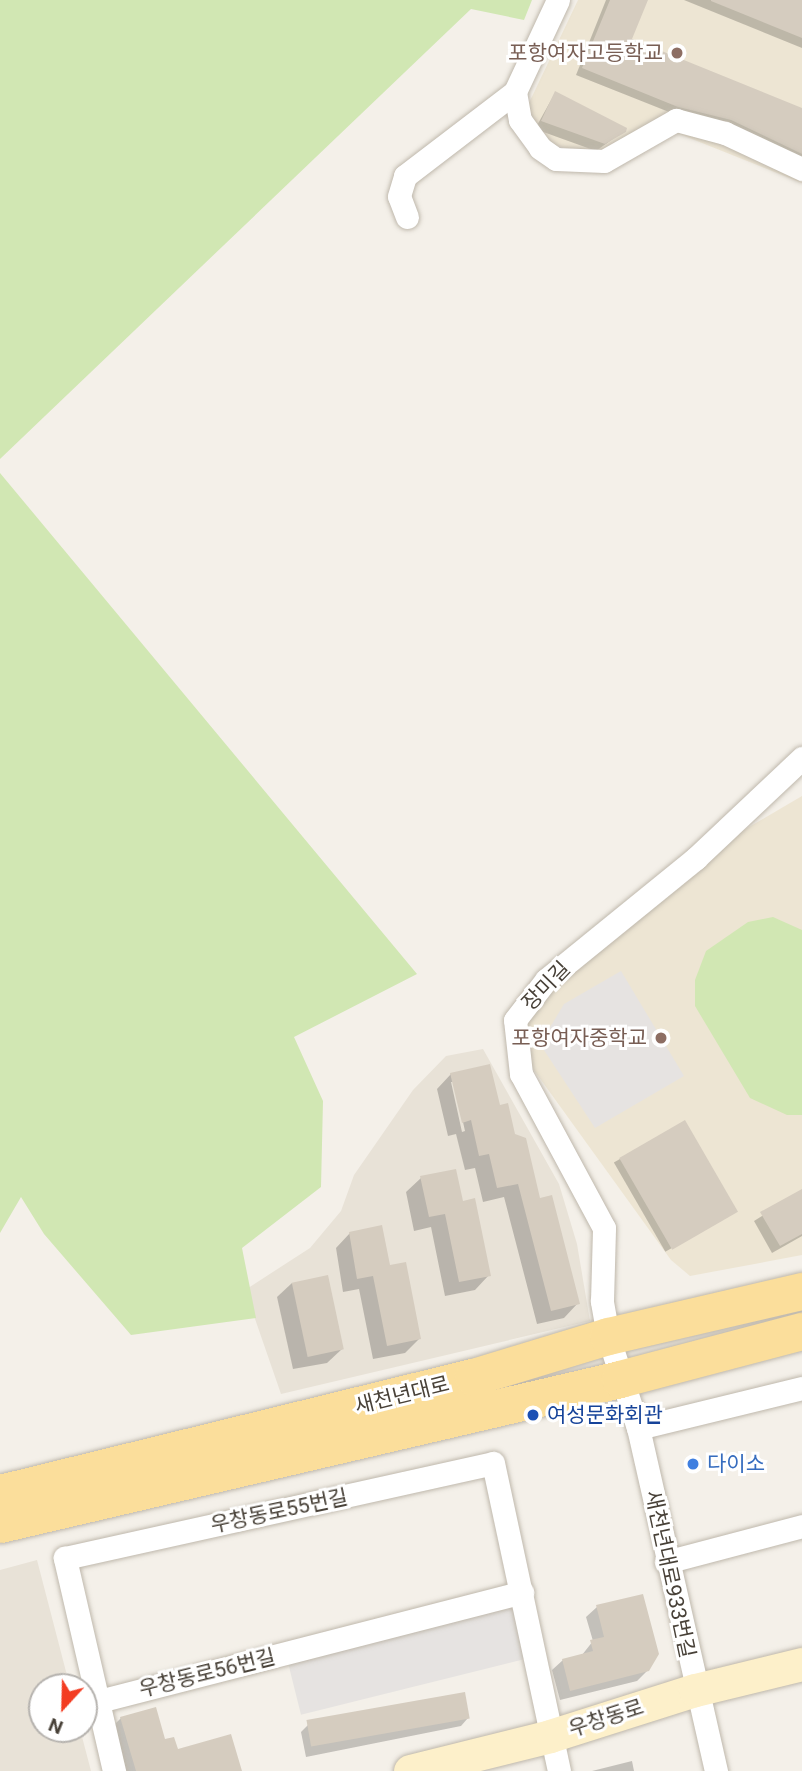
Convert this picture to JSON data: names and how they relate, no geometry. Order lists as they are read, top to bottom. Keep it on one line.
{"streets":{"main road":["새천년대로","우창동로"],"street":["장미길","우창동로55번길","새천년대로933번길","우창동로56번길"]},"crossings":[["장미길","새천년대로"],["장미길","새천년대로933번길"],["새천년대로","새천년대로933번길"],["우창동로55번길","우창동로56번길"],["새천년대로933번길","우창동로"]],"places":["포항여자고등학교","포항여자중학교","여성문화회관","다이소"],"north":"bottom"}
